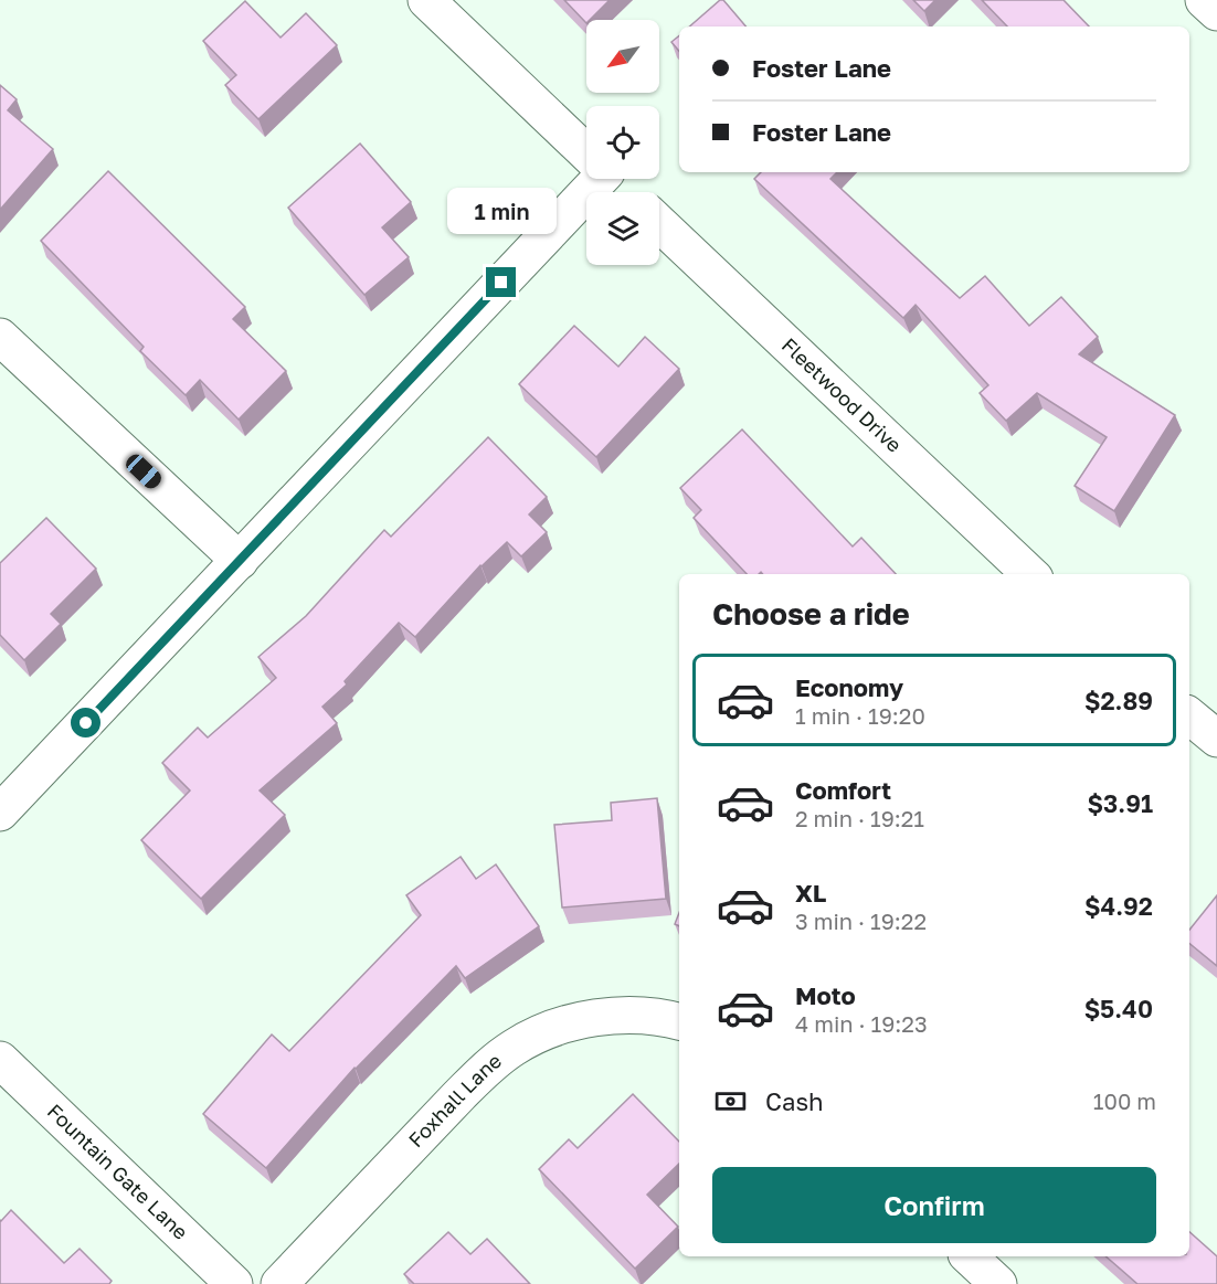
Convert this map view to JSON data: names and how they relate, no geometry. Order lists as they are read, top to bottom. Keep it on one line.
{"streets":{"street":["Fleetwood Drive","Foxhall Lane","Fountain Gate Lane"]},"north":"bottom left","page":{"banner":["Foster Lane","Foster Lane"],"bubble":"1 min","heading":"Choose a ride","list":[{"name":"Economy","note":"1 min · 19:20","value":"$2.89"},{"name":"Comfort","note":"2 min · 19:21","value":"$3.91"},{"name":"XL","note":"3 min · 19:22","value":"$4.92"},{"name":"Moto","note":"4 min · 19:23","value":"$5.40"}],"pay":["Cash","100 m"],"buttons":"Confirm"}}
